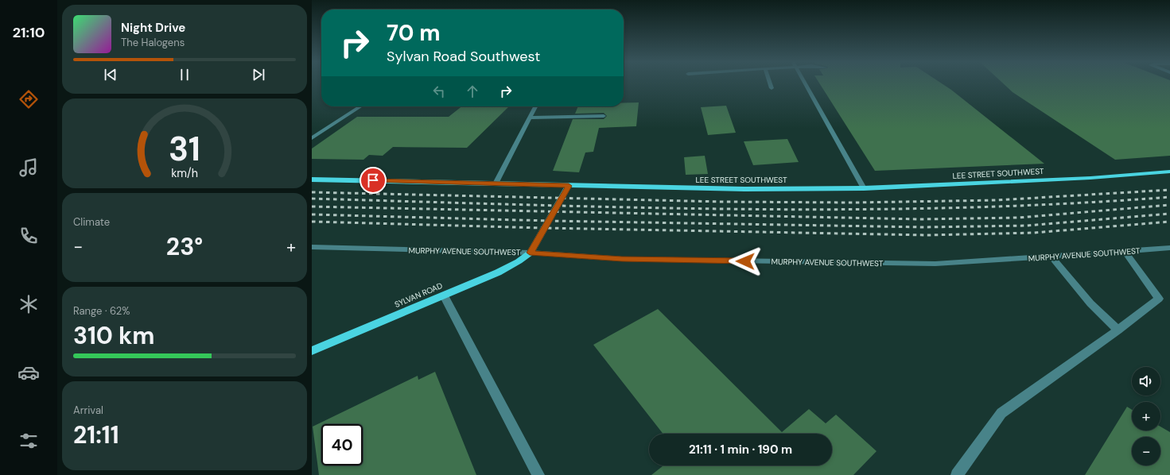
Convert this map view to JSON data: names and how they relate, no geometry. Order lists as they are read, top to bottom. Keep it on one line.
{"streets":{"main road":["LEE STREET SOUTHWEST","SYLVAN ROAD"],"street":["MURPHY AVENUE SOUTHWEST"]},"crossings":[["MURPHY AVENUE SOUTHWEST","SYLVAN ROAD"]],"page":{"tabs":"21:10","turn":["70 m","Sylvan Road Southwest"],"song":["Night Drive","The Halogens"],"tile":["Climate",["Range · 62%","310 km"],["Arrival","21:11"]],"heat":["−","23°","+"],"map_buttons":["+","−"],"limit":"40","trip":"21:11 · 1 min · 190 m","gauge":["31","km/h"]}}
